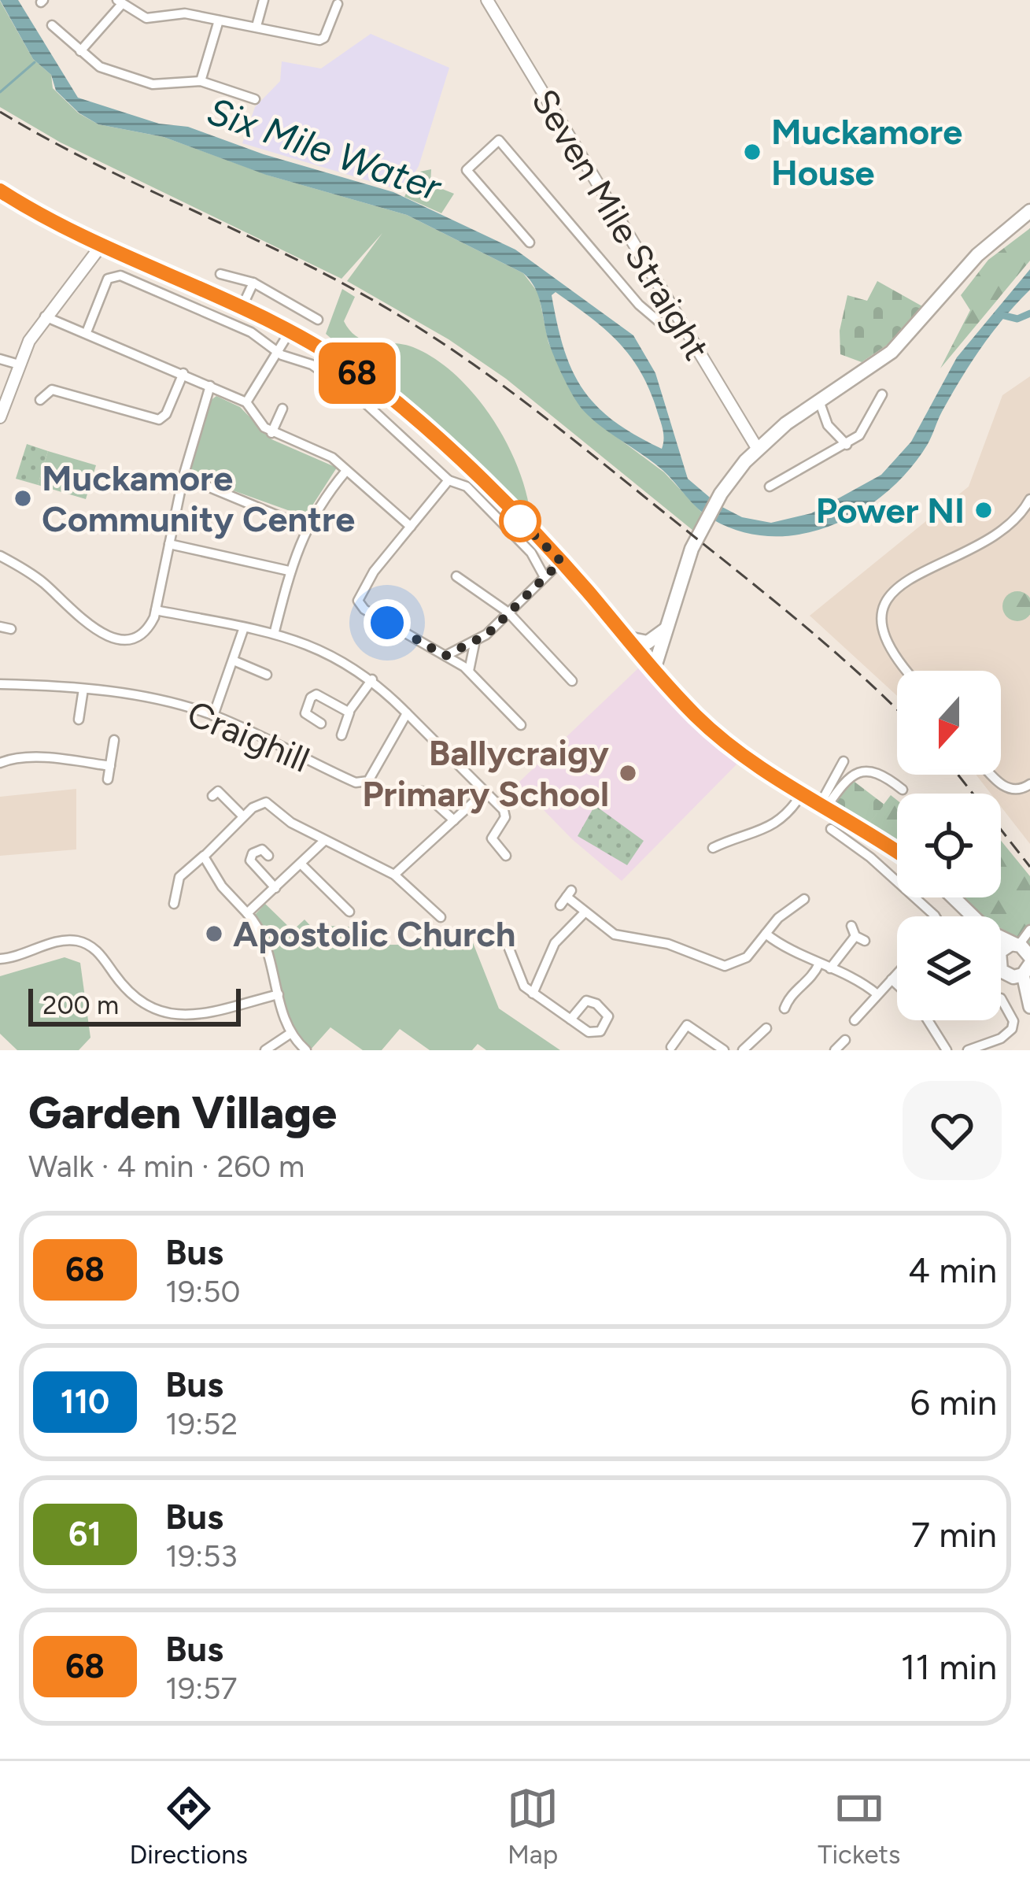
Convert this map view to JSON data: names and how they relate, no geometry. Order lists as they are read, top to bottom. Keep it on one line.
{"streets":{"main road":["Seven Mile Straight"],"street":["Craighill"]},"water":["Six Mile Water"],"places":["Muckamore House","Muckamore Community Centre","Power NI","Ballycraigy Primary School","Apostolic Church"],"lines":["bus line 68"],"scale_bar":"200 m","north":"bottom","page":{"on_map":"68","scale":"200 m","heading":["Garden Village","Walk · 4 min · 260 m"],"list":[{"mark":"68","name":"Bus","note":"19:50","value":"4 min"},{"mark":"110","name":"Bus","note":"19:52","value":"6 min"},{"mark":"61","name":"Bus","note":"19:53","value":"7 min"},{"mark":"68","name":"Bus","note":"19:57","value":"11 min"}],"tabs":["Directions","Map","Tickets"]}}
